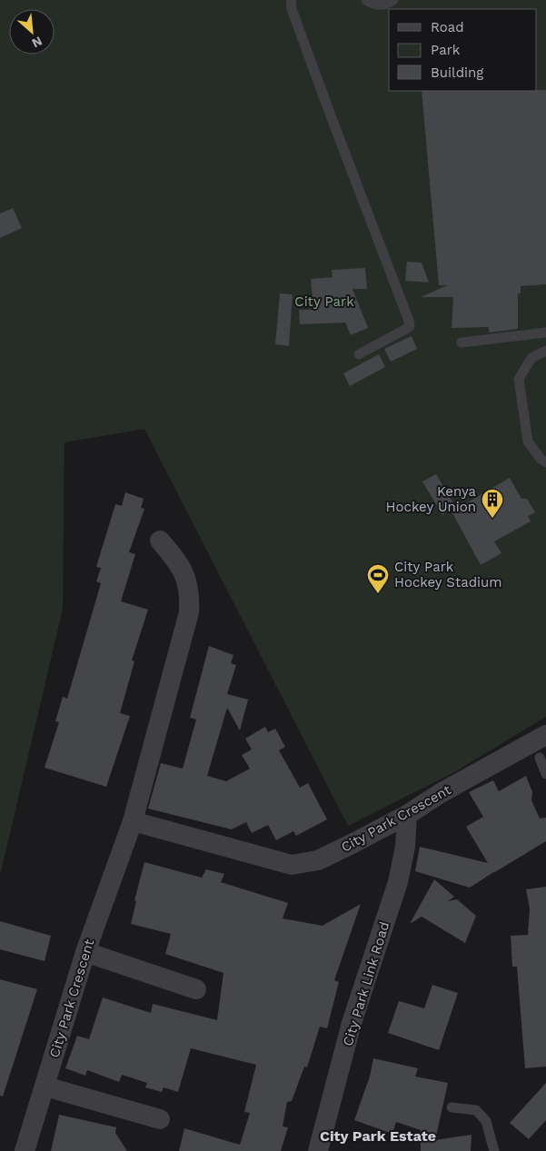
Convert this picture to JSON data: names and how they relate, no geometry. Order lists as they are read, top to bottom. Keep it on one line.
{"streets":{"street":["City Park Crescent","City Park Link Road"]},"crossings":[["City Park Crescent","City Park Link Road"]],"districts":["City Park Estate"],"parks":["City Park"],"places":{"building":["Kenya Hockey Union"],"sports":["City Park Hockey Stadium"]},"legend":["Road","Park","Building"],"north":"bottom right"}
